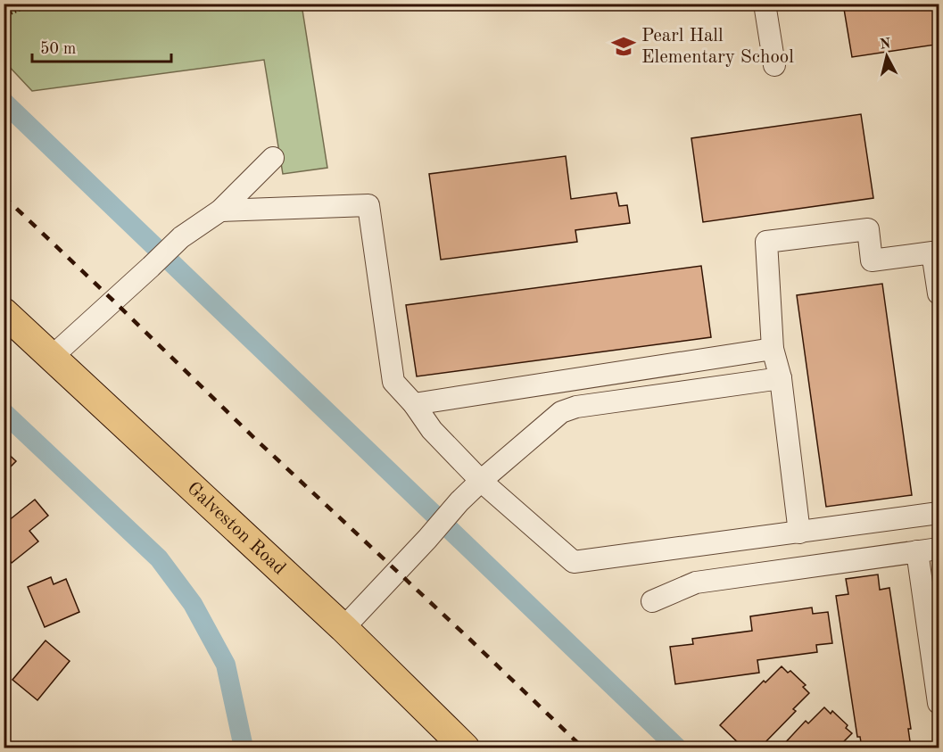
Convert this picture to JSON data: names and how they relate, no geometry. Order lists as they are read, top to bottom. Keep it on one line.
{"streets":{"main road":["Galveston Road"]},"places":{"school or university":["Pearl Hall Elementary School"]},"scale_bar":"50 m","north":"top"}
